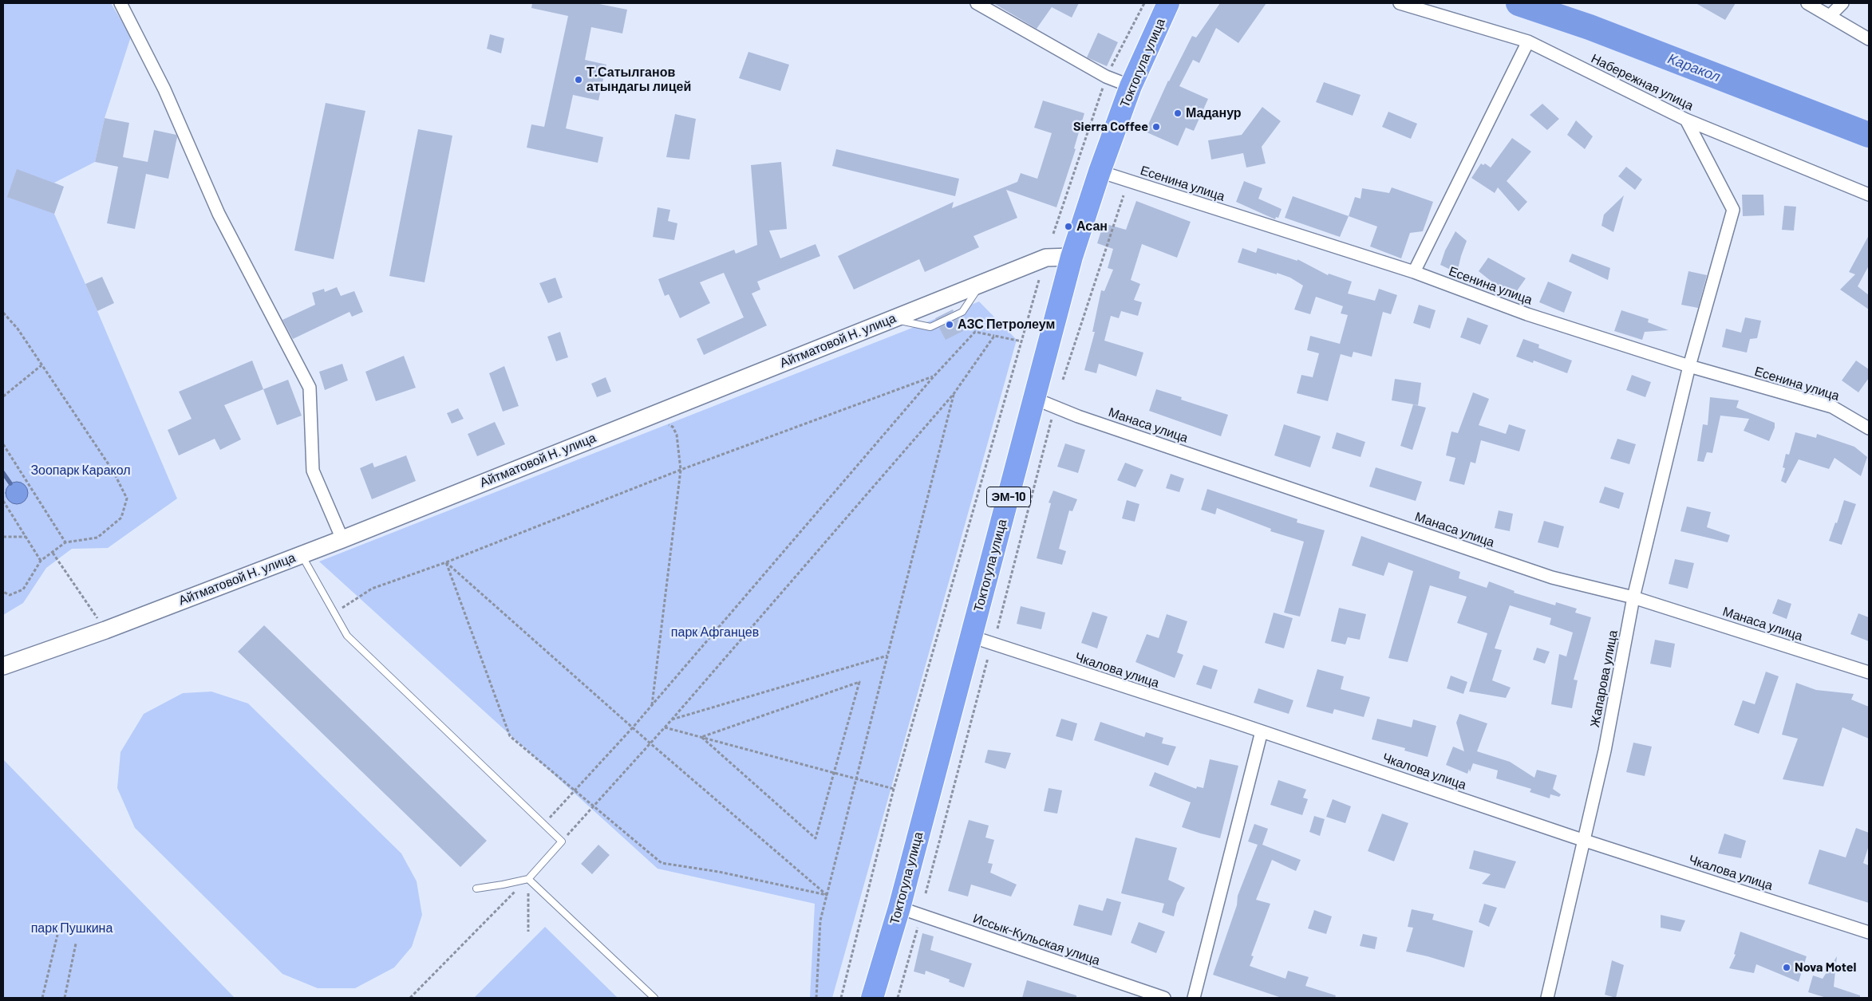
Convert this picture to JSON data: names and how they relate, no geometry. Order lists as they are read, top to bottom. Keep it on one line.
{"streets":{"highway":["Токтогула улица","ЭМ-10"],"main road":["Айтматовой Н. улица"],"street":["Набережная улица","Есенина улица","Манаса улица","Чкалова улица","Жапарова улица","Иссык-Кульская улица"]},"crossings":[["Токтогула улица","Есенина улица"],["Токтогула улица","Айтматовой Н. улица"],["Токтогула улица","Манаса улица"],["Токтогула улица","Чкалова улица"],["Токтогула улица","Иссык-Кульская улица"],["Набережная улица","Жапарова улица"],["Есенина улица","Жапарова улица"],["Манаса улица","Жапарова улица"],["Чкалова улица","Жапарова улица"]],"water":["Каракол"],"parks":["Зоопарк Каракол","парк Афганцев","парк Пушкина"],"places":["Т.Сатылганов атындагы лицей","Маданур","Sierra Coffee","Асан","АЗС Петролеум","Nova Motel"]}
